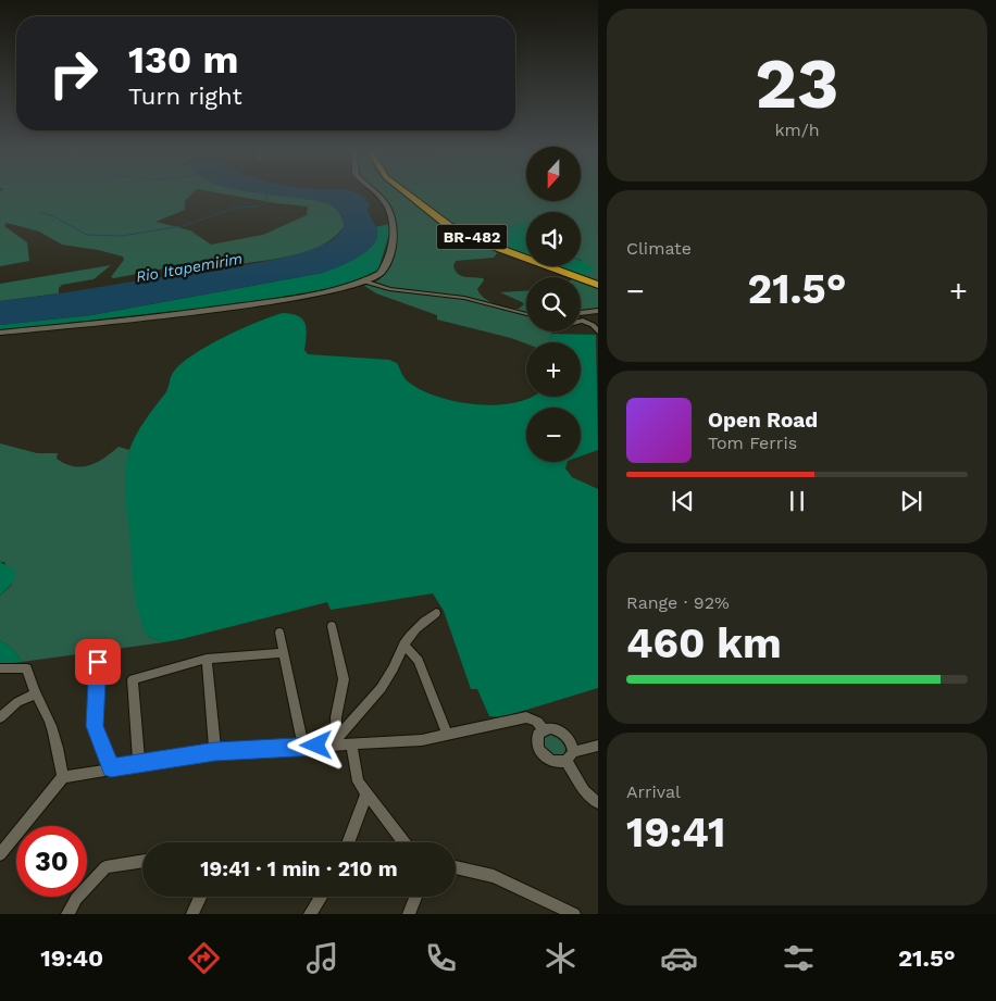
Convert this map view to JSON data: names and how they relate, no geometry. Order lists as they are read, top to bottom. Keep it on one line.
{"streets":{"highway":["BR-482"]},"water":["Rio Itapemirim"],"north":"bottom","page":{"tile":[["23","km/h"],"Climate",["Range · 92%","460 km"],["Arrival","19:41"]],"turn":["130 m","Turn right"],"map_buttons":["+","−"],"heat":["−","21.5°","+"],"song":["Open Road","Tom Ferris"],"limit":"30","trip":"19:41 · 1 min · 210 m","tabs":["19:40","21.5°"]}}
